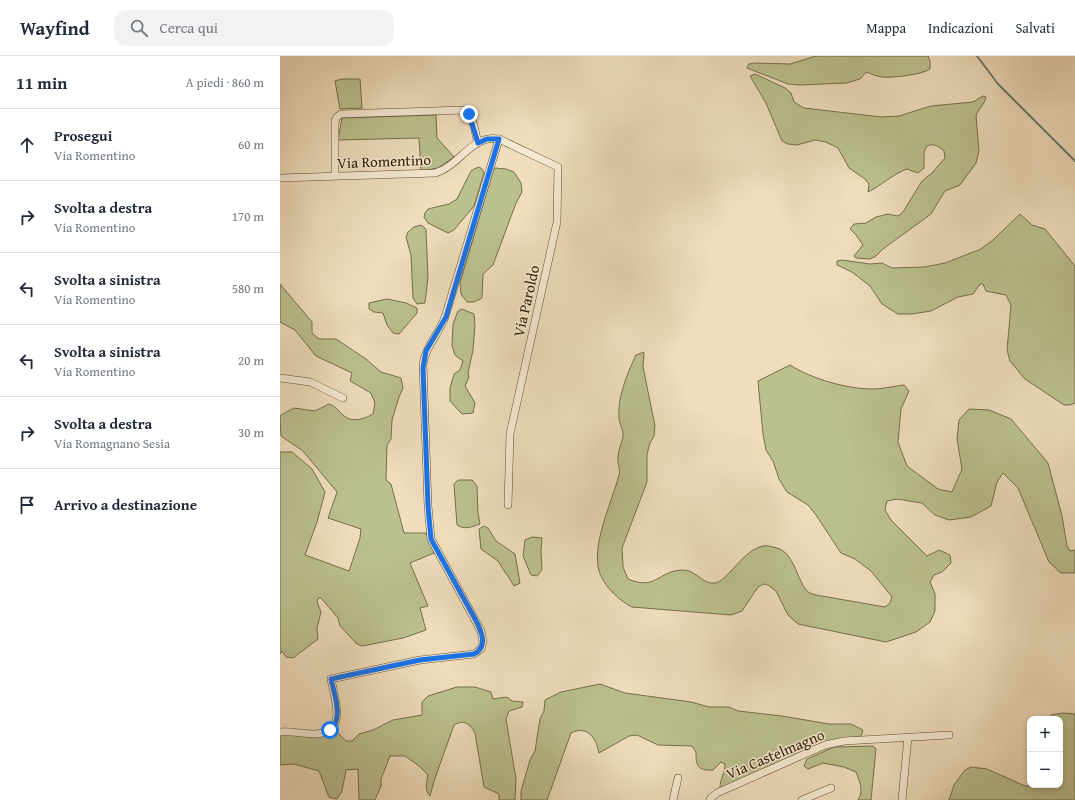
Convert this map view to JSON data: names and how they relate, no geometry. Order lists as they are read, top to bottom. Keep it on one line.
{"streets":{"street":["Via Romentino","Via Paroldo","Via Castelmagno"]},"crossings":[["Via Romentino","Via Paroldo"]],"page":{"header":"Wayfind","search":"Cerca qui","nav":["Mappa","Indicazioni","Salvati"],"heading":["11 min","A piedi · 860 m"],"list":[["Prosegui","Via Romentino","60 m"],["Svolta a destra","Via Romentino","170 m"],["Svolta a sinistra","Via Romentino","580 m"],["Svolta a sinistra","Via Romentino","20 m"],["Svolta a destra","Via Romagnano Sesia","30 m"],"Arrivo a destinazione"],"map_buttons":["+","−"]}}
